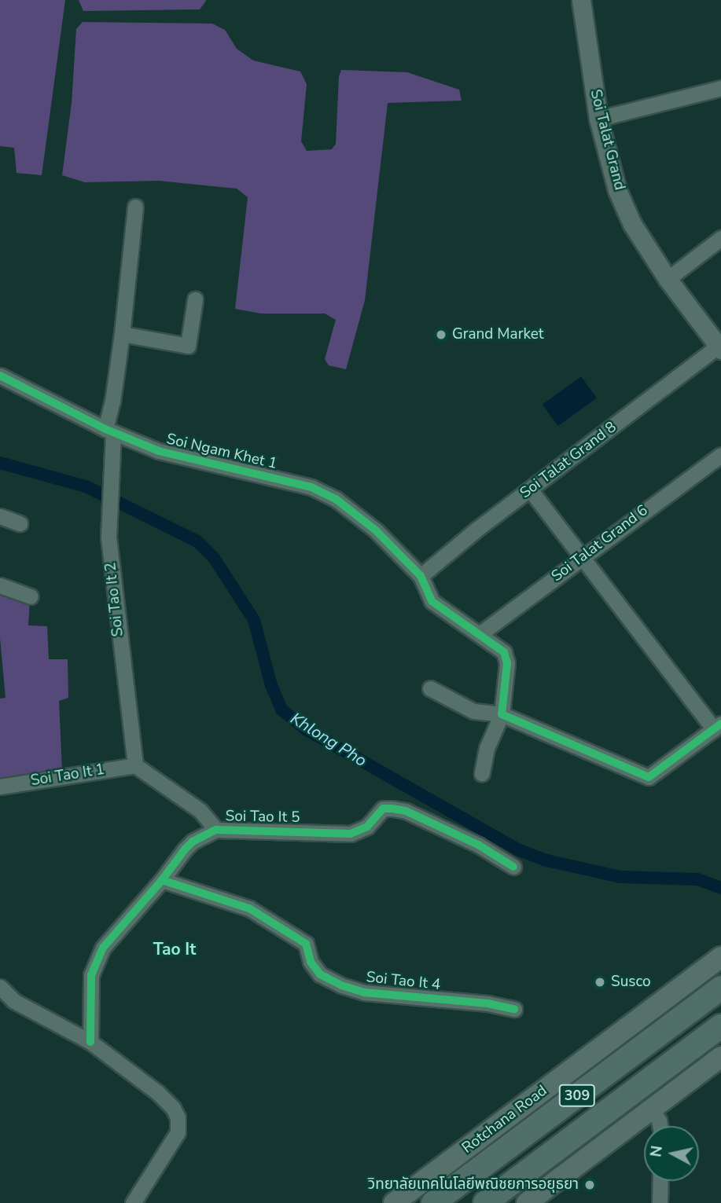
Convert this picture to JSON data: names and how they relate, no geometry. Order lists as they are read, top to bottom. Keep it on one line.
{"streets":{"main road":["309","Rotchana Road"],"street":["Soi Talat Grand","Soi Ngam Khet 1","Soi Talat Grand 8","Soi Talat Grand 6","Soi Tao It 2","Soi Tao It 1","Soi Tao It 5","Soi Tao It 4"]},"crossings":[["Soi Talat Grand","Soi Talat Grand 8"],["Soi Ngam Khet 1","Soi Talat Grand 8"],["Soi Ngam Khet 1","Soi Tao It 2"],["Soi Tao It 2","Soi Tao It 1"],["Soi Tao It 5","Soi Tao It 4"]],"districts":["Tao It"],"water":["Khlong Pho"],"places":["Grand Market","Susco","วิทยาลัยเทคโนโลยีพณิชยการอยุธยา"],"north":"left"}
